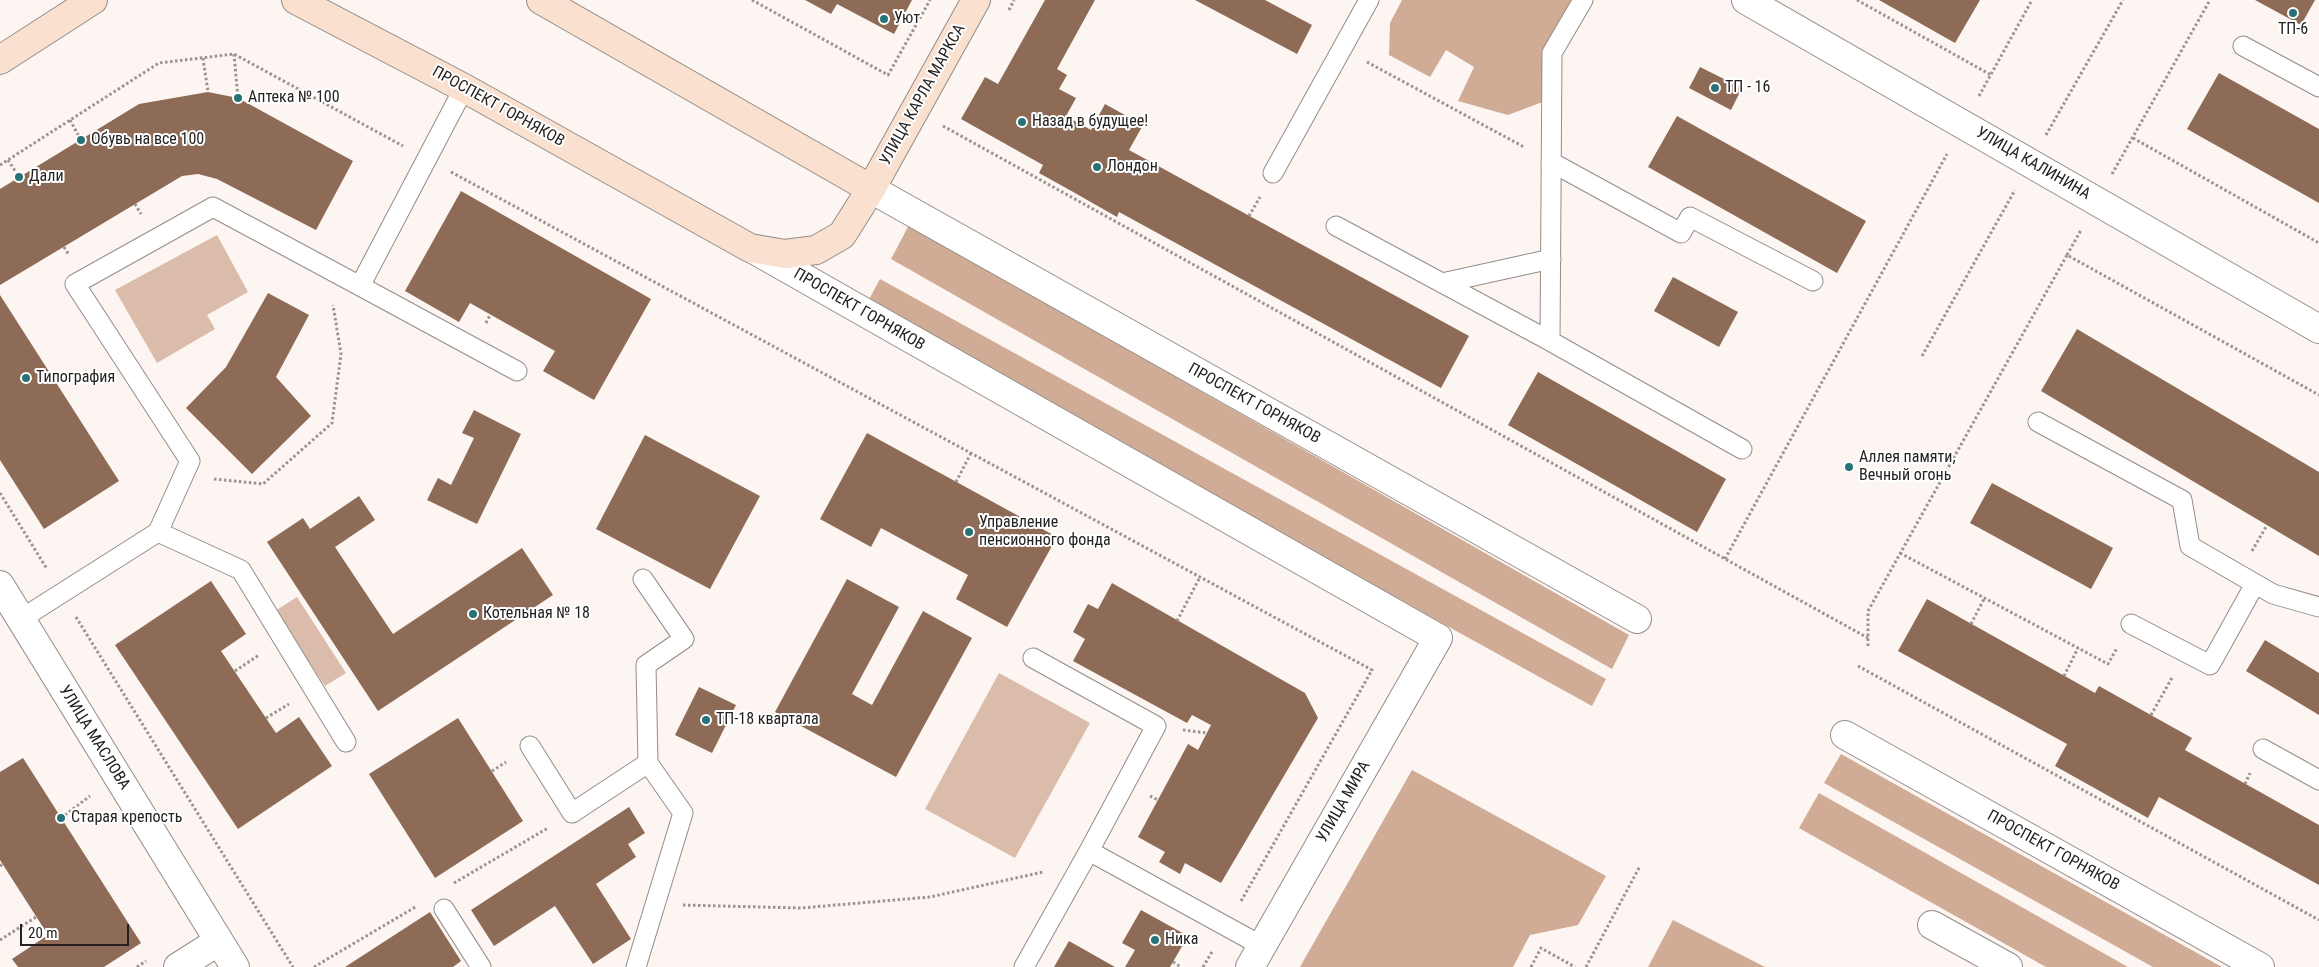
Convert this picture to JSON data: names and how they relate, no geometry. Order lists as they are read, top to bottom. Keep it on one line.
{"streets":{"main road":["УЛИЦА КАРЛА МАРКСА","ПРОСПЕКТ ГОРНЯКОВ"],"street":["УЛИЦА КАЛИНИНА","УЛИЦА МАСЛОВА","УЛИЦА МИРА"]},"crossings":[["УЛИЦА КАРЛА МАРКСА","ПРОСПЕКТ ГОРНЯКОВ"],["ПРОСПЕКТ ГОРНЯКОВ","УЛИЦА МИРА"]],"places":["ТП-6","Уют","ТП - 16","Аптека № 100","Назад в будущее!","Обувь на все 100","Лондон","Дали","Типография","Аллея памяти, Вечный огонь","Управление пенсионного фонда","Котельная № 18","ТП-18 квартала","Старая крепость","Ника"],"scale_bar":"20 m"}
